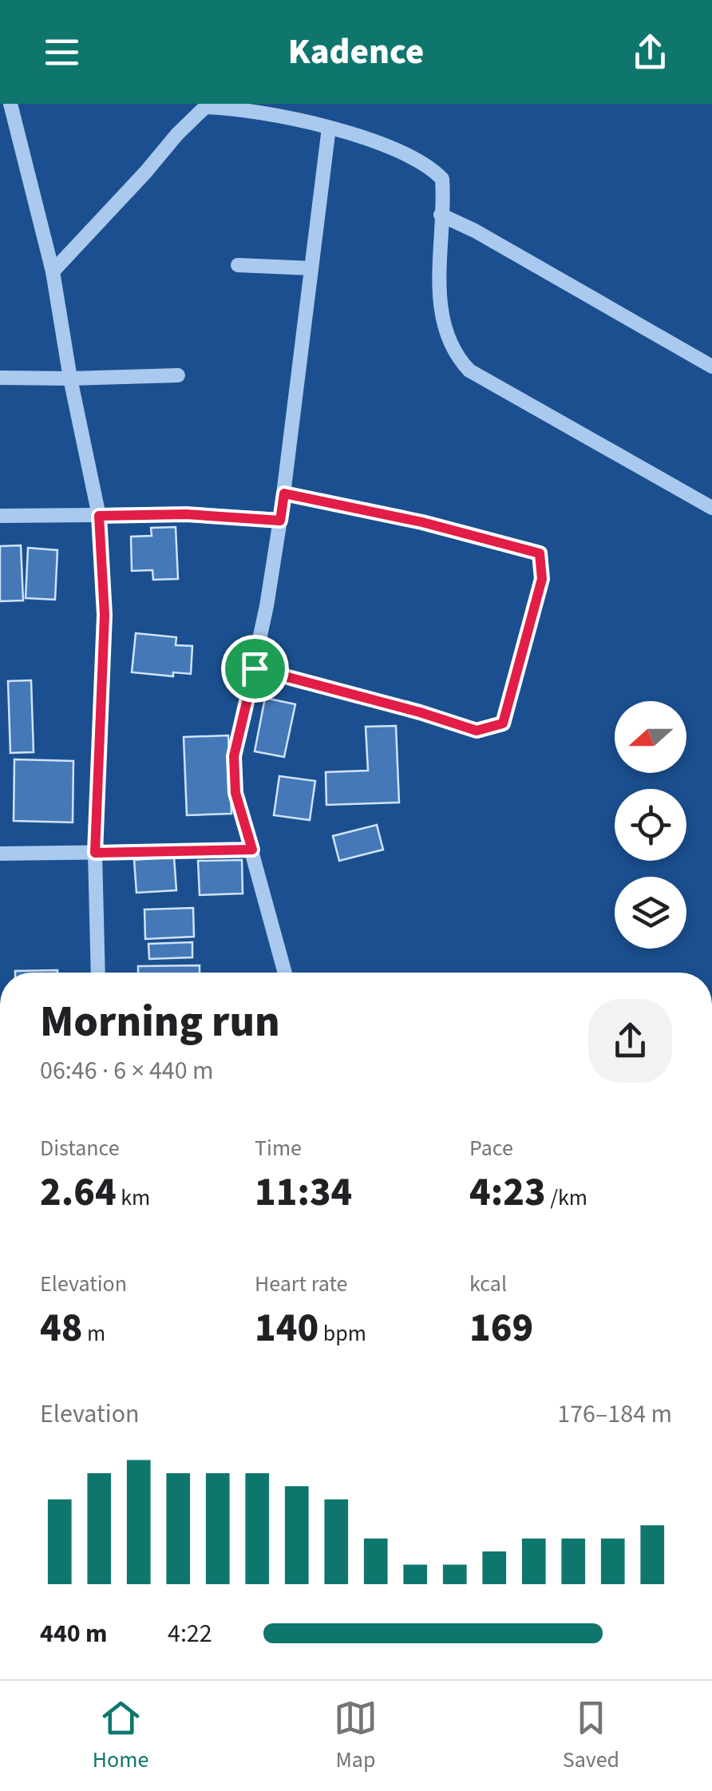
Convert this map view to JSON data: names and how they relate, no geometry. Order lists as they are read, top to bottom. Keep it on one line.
{"north":"left","page":{"header":"Kadence","heading":["Morning run","06:46 · 6 × 440 m"],"stats":[["Distance","2.64 km"],["Time","11:34"],["Pace","4:23 /km"],["Elevation","48 m"],["Heart rate","140 bpm"],["kcal","169"]],"chart":["Elevation","176–184 m"],"list":[{"name":"440 m","note":"4:22"}],"tabs":["Home","Map","Saved"]}}
